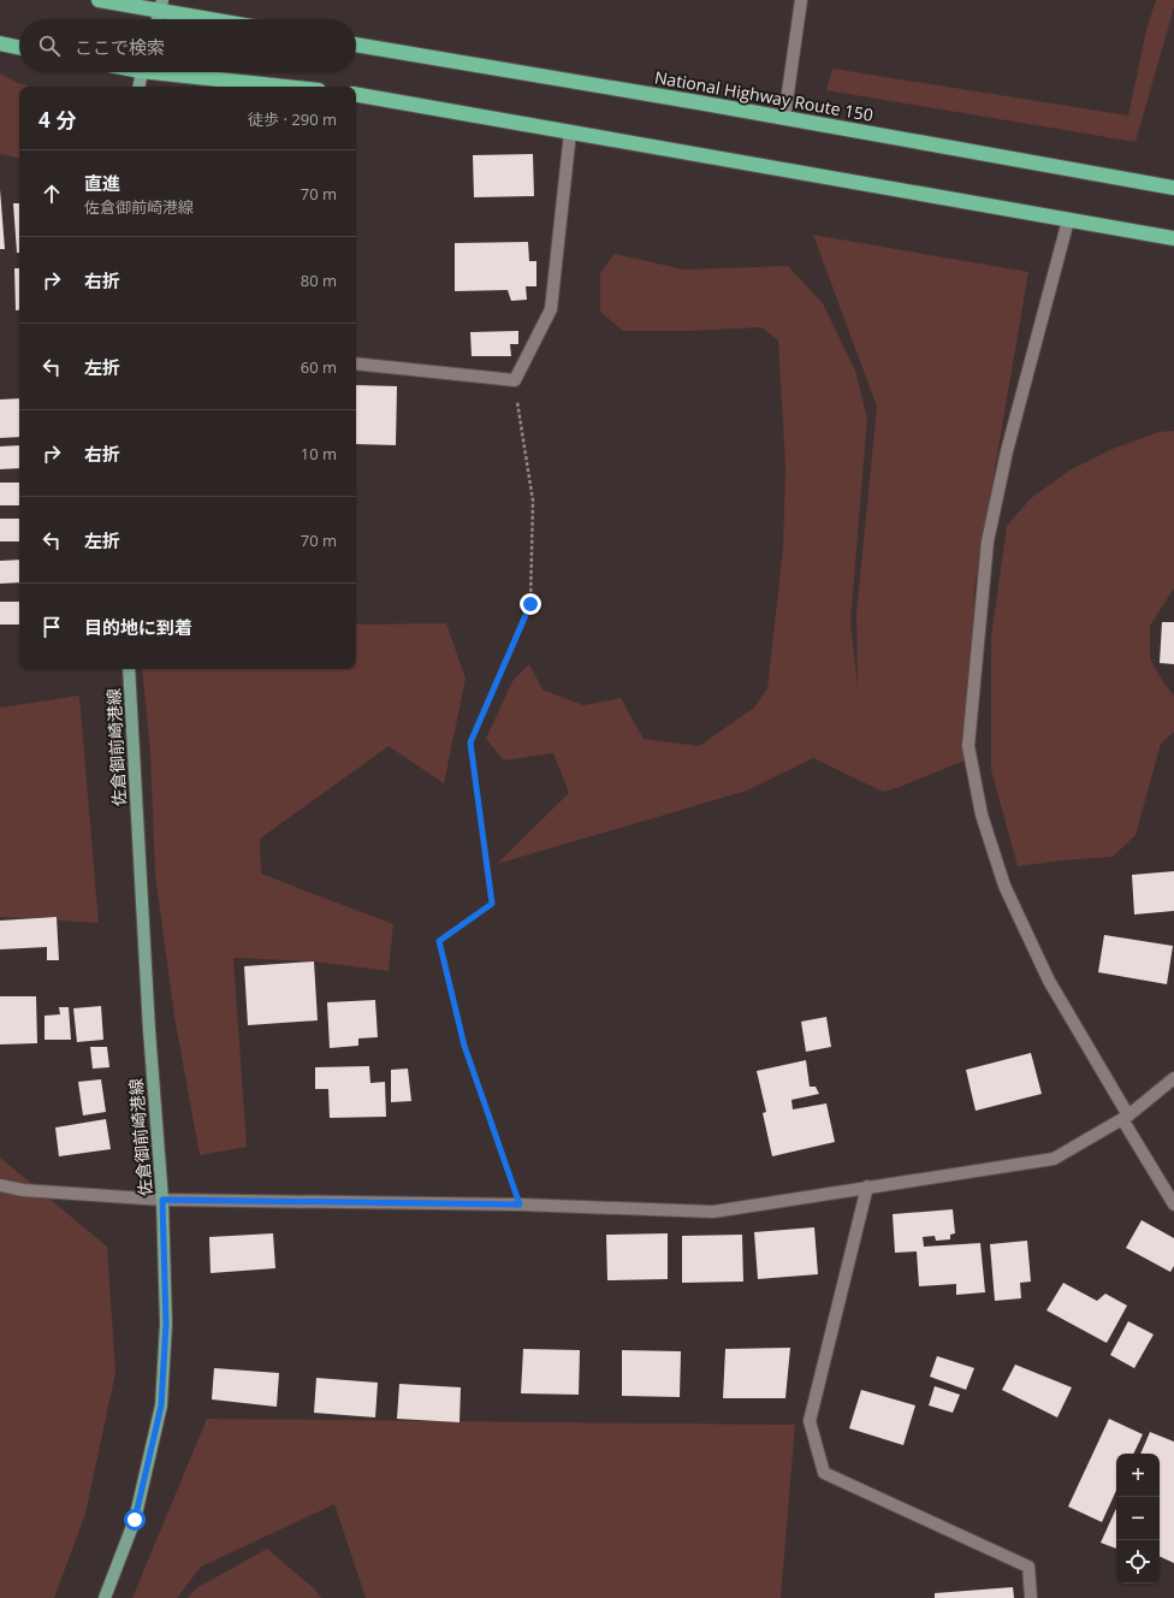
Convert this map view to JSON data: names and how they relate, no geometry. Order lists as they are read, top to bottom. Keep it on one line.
{"streets":{"highway":["National Highway Route 150"],"main road":["佐倉御前崎港線"]},"page":{"search":"ここで検索","heading":["4 分","徒歩 · 290 m"],"list":[["直進","佐倉御前崎港線","70 m"],["右折","80 m"],["左折","60 m"],["右折","10 m"],["左折","70 m"],"目的地に到着"],"map_buttons":["+","−"]}}
